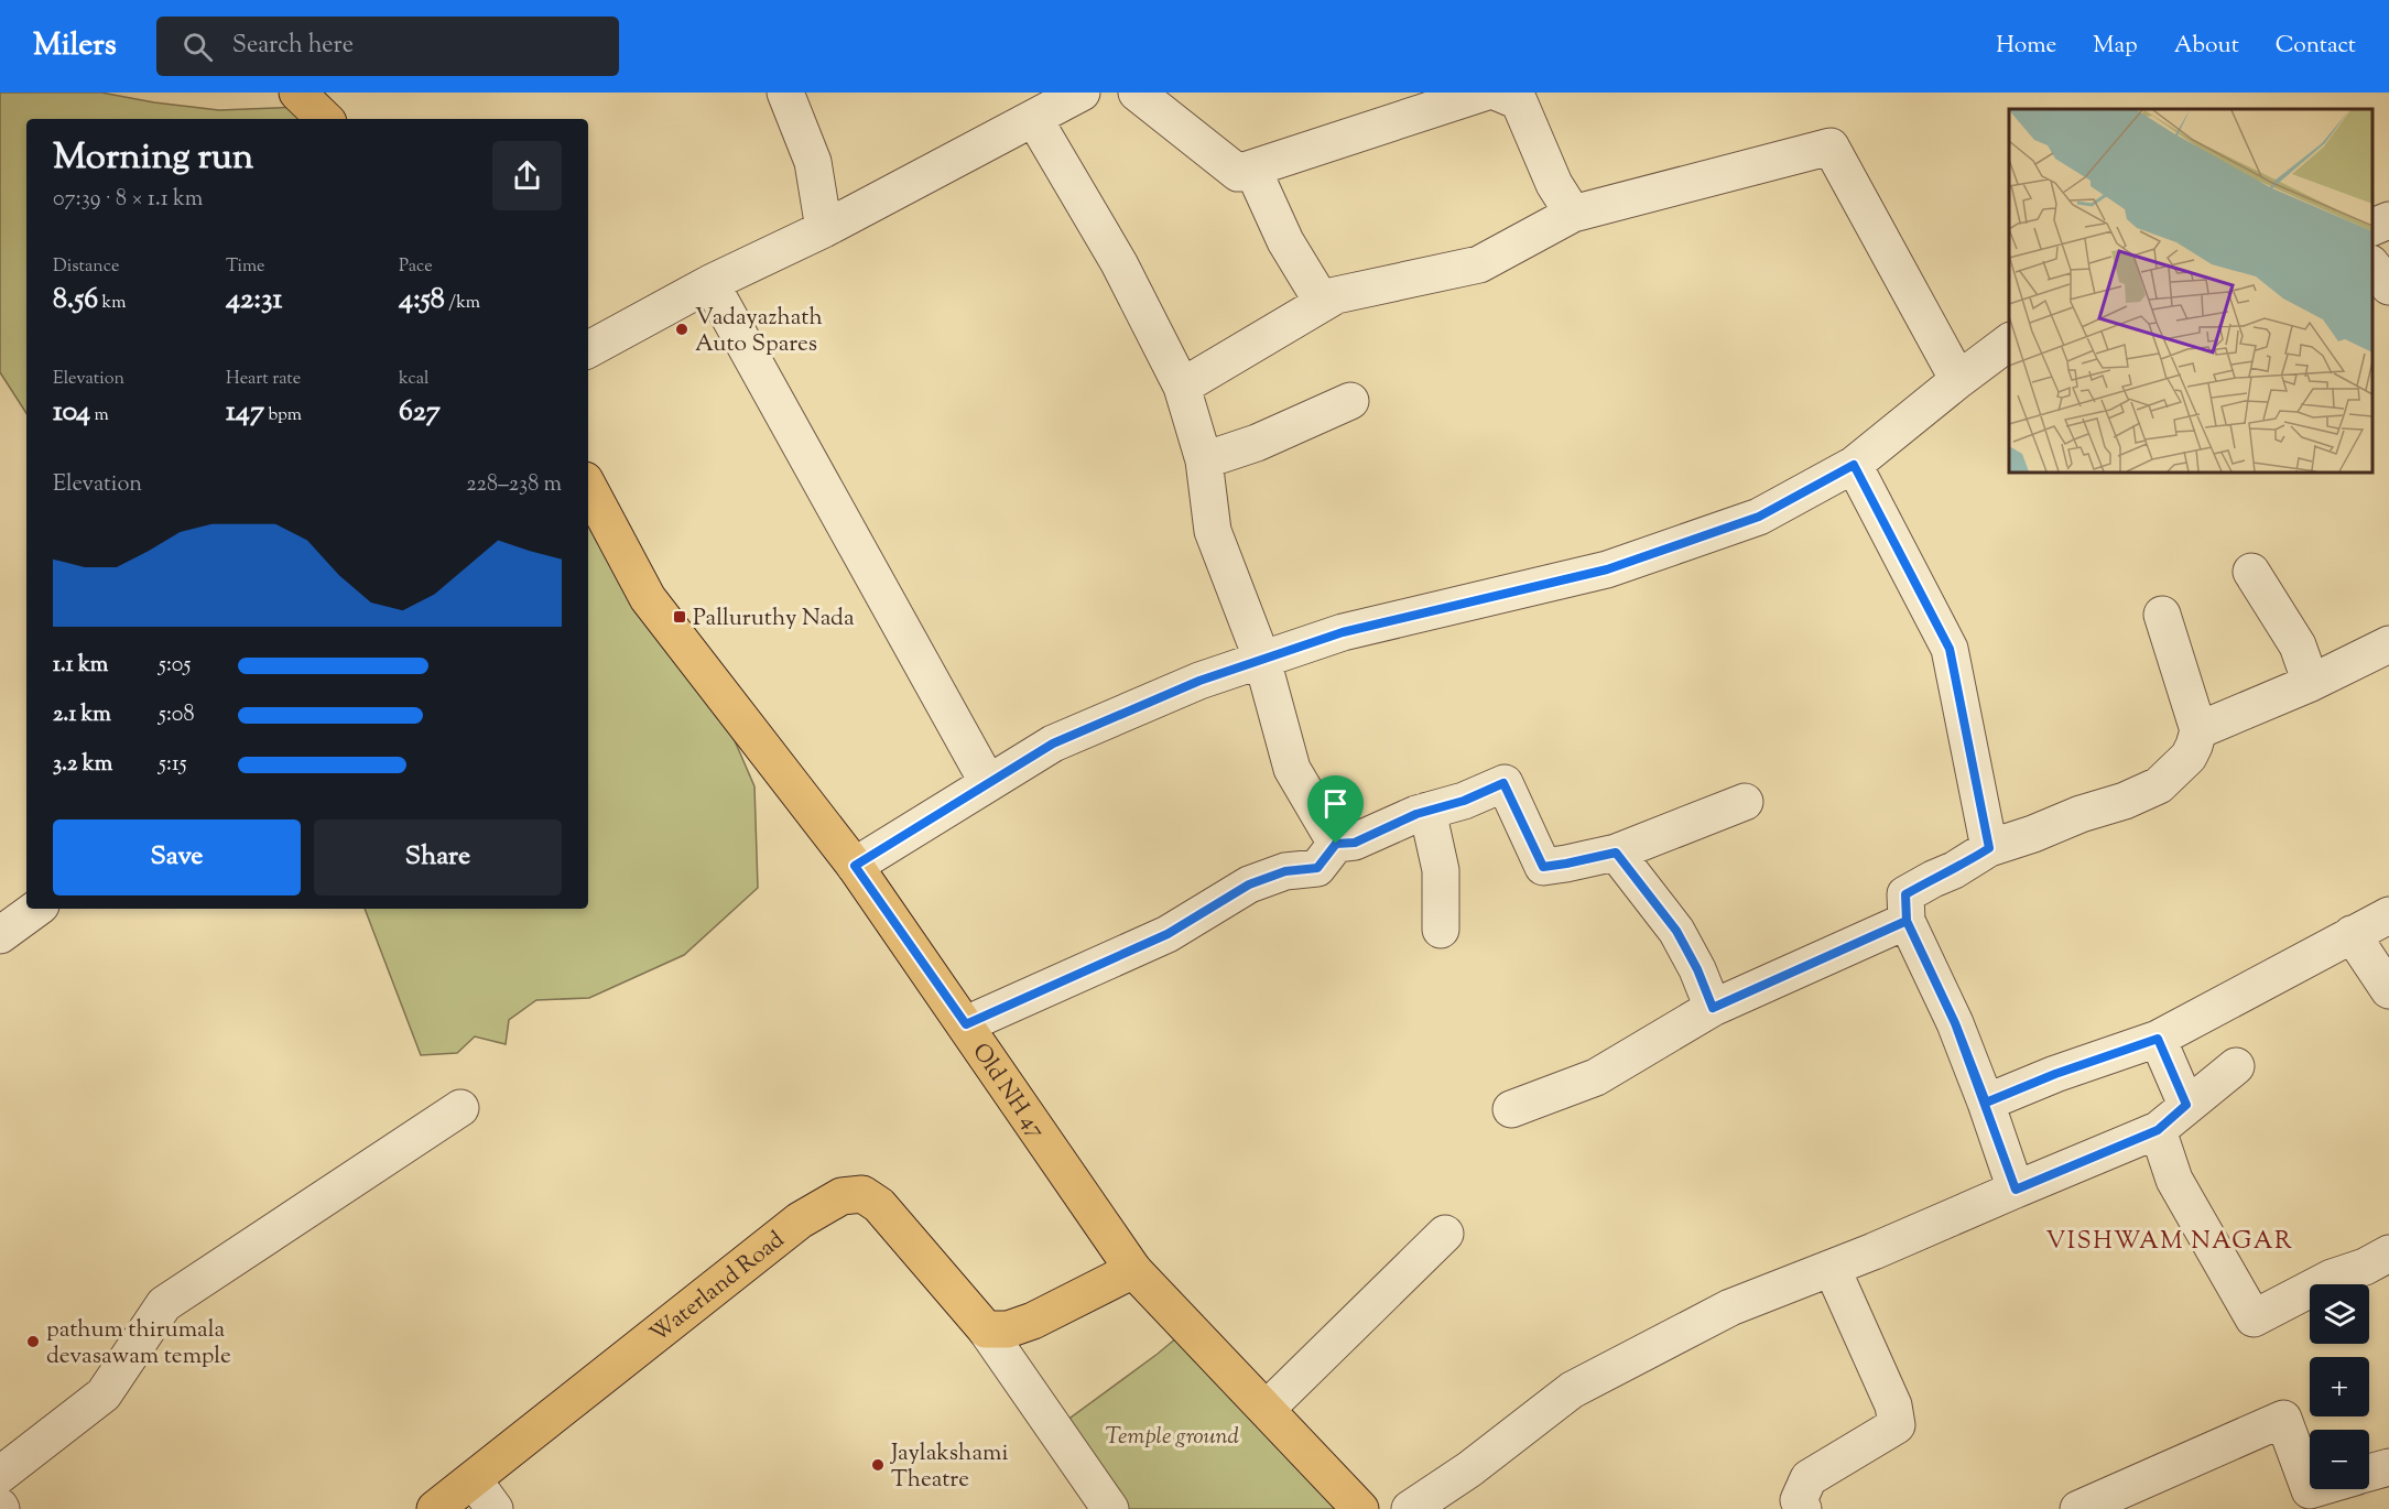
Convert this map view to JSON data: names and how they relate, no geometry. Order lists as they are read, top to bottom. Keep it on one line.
{"streets":{"main road":["Old NH 47","Waterland Road"]},"districts":["VISHWAM NAGAR"],"parks":["Temple ground"],"places":{"other":["Vadayazhath Auto Spares","pathum thirumala devasawam temple","Jaylakshami Theatre"],"transit":["Palluruthy Nada"]},"page":{"header":"Milers","search":"Search here","nav":["Home","Map","About","Contact"],"heading":["Morning run","07:39 · 8 × 1.1 km"],"stats":[["Distance","8.56 km"],["Time","42:31"],["Pace","4:58 /km"],["Elevation","104 m"],["Heart rate","147 bpm"],["kcal","627"]],"chart":["Elevation","228–238 m"],"list":[{"name":"1.1 km","note":"5:05"},{"name":"2.1 km","note":"5:08"},{"name":"3.2 km","note":"5:15"}],"buttons":["Save","Share"],"map_buttons":["+","−"]}}
